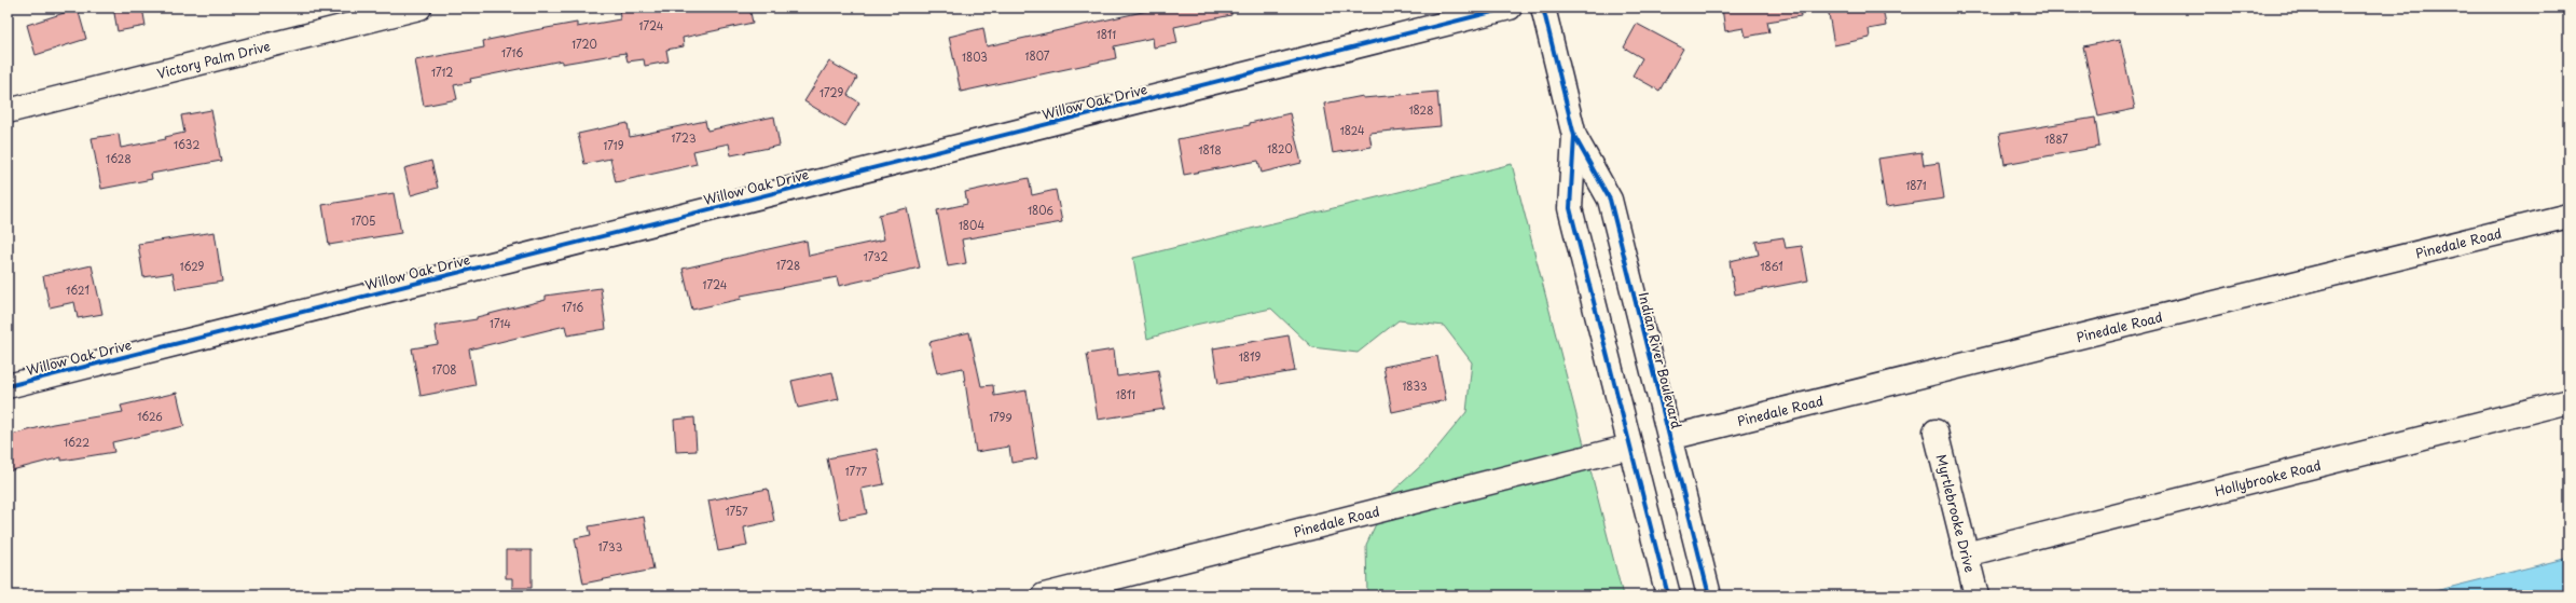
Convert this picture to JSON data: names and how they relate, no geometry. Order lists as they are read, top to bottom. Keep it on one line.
{"streets":{"street":["Victory Palm Drive","Willow Oak Drive","Pinedale Road","Indian River Boulevard","Hollybrooke Road","Myrtlebrooke Drive"]},"crossings":[["Pinedale Road","Indian River Boulevard"],["Hollybrooke Road","Myrtlebrooke Drive"]],"house_numbers":["1724","1811","1720","1716","1807","1803","1712","1729","1828","1824","1723","1887","1632","1719","1820","1818","1628","1871","1806","1705","1804","1732","1728","1629","1861","1724","1621","1716","1714","1819","1708","1833","1811","1626","1799","1622","1777","1757","1733"]}
